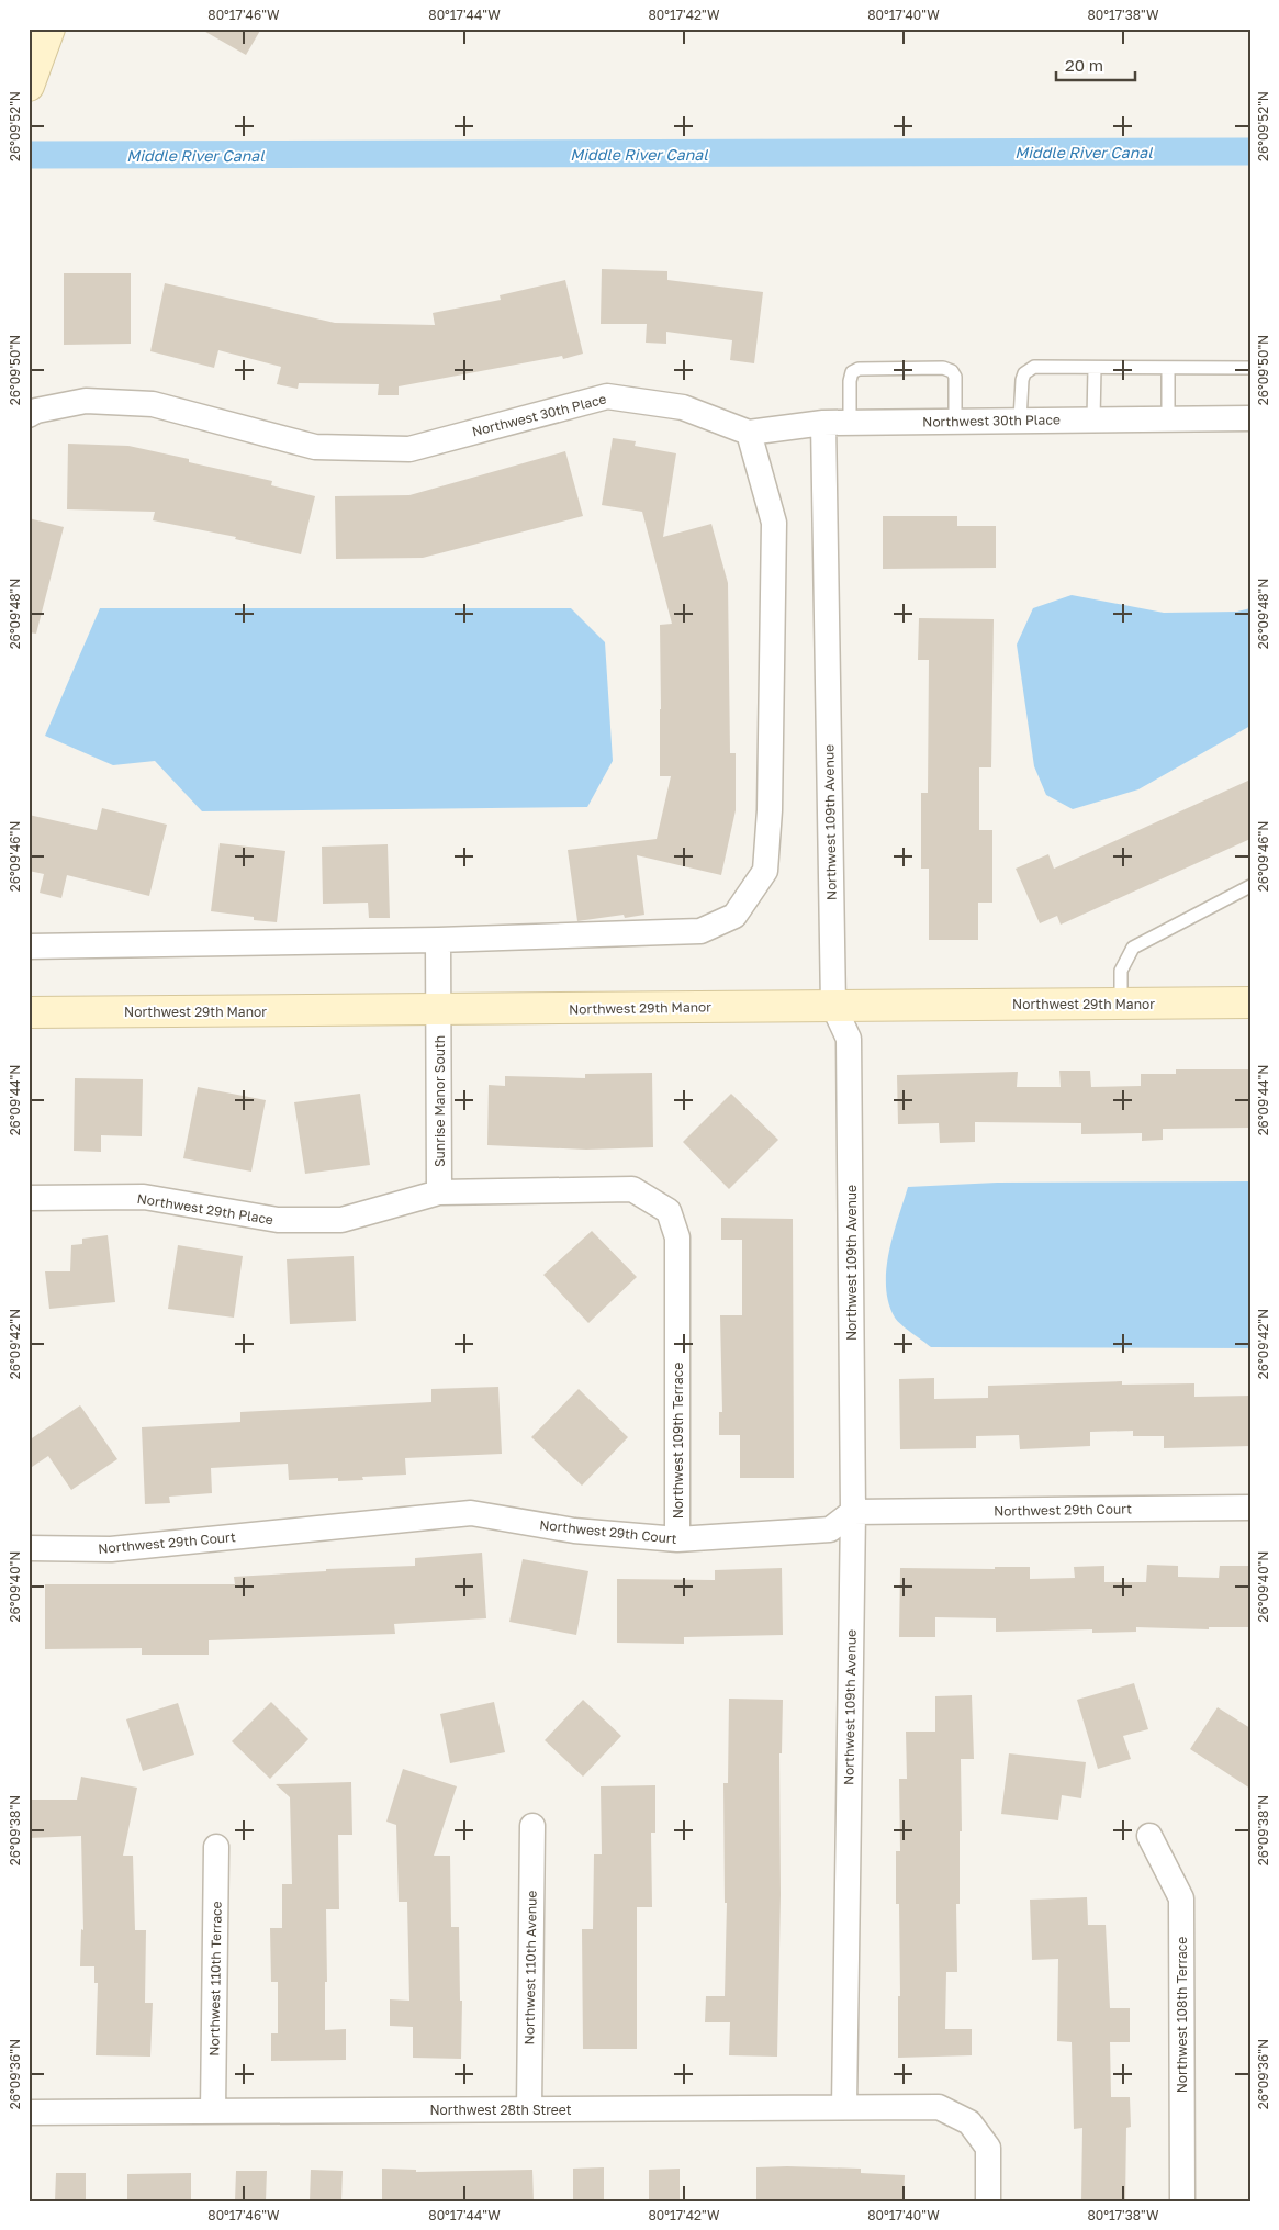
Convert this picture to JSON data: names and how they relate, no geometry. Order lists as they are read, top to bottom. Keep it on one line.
{"streets":{"street":["Northwest 30th Place","Northwest 109th Avenue","Northwest 29th Manor","Sunrise Manor South","Northwest 29th Place","Northwest 109th Terrace","Northwest 29th Court","Northwest 110th Avenue","Northwest 110th Terrace","Northwest 108th Terrace","Northwest 28th Street"]},"crossings":[["Northwest 30th Place","Northwest 109th Avenue"],["Northwest 109th Avenue","Northwest 29th Manor"],["Northwest 109th Avenue","Northwest 29th Court"],["Northwest 109th Avenue","Northwest 28th Street"],["Northwest 29th Manor","Sunrise Manor South"],["Sunrise Manor South","Northwest 29th Place"],["Northwest 29th Place","Northwest 109th Terrace"],["Northwest 109th Terrace","Northwest 29th Court"],["Northwest 110th Avenue","Northwest 28th Street"],["Northwest 110th Terrace","Northwest 28th Street"]],"water":["Middle River Canal"],"scale_bar":"20 m","coordinates":["80°17'46\"W","80°17'44\"W","80°17'42\"W","80°17'40\"W","80°17'38\"W","26°09'52\"N","26°09'50\"N","26°09'48\"N","26°09'46\"N","26°09'44\"N","26°09'42\"N","26°09'40\"N","26°09'38\"N","26°09'36\"N"]}
